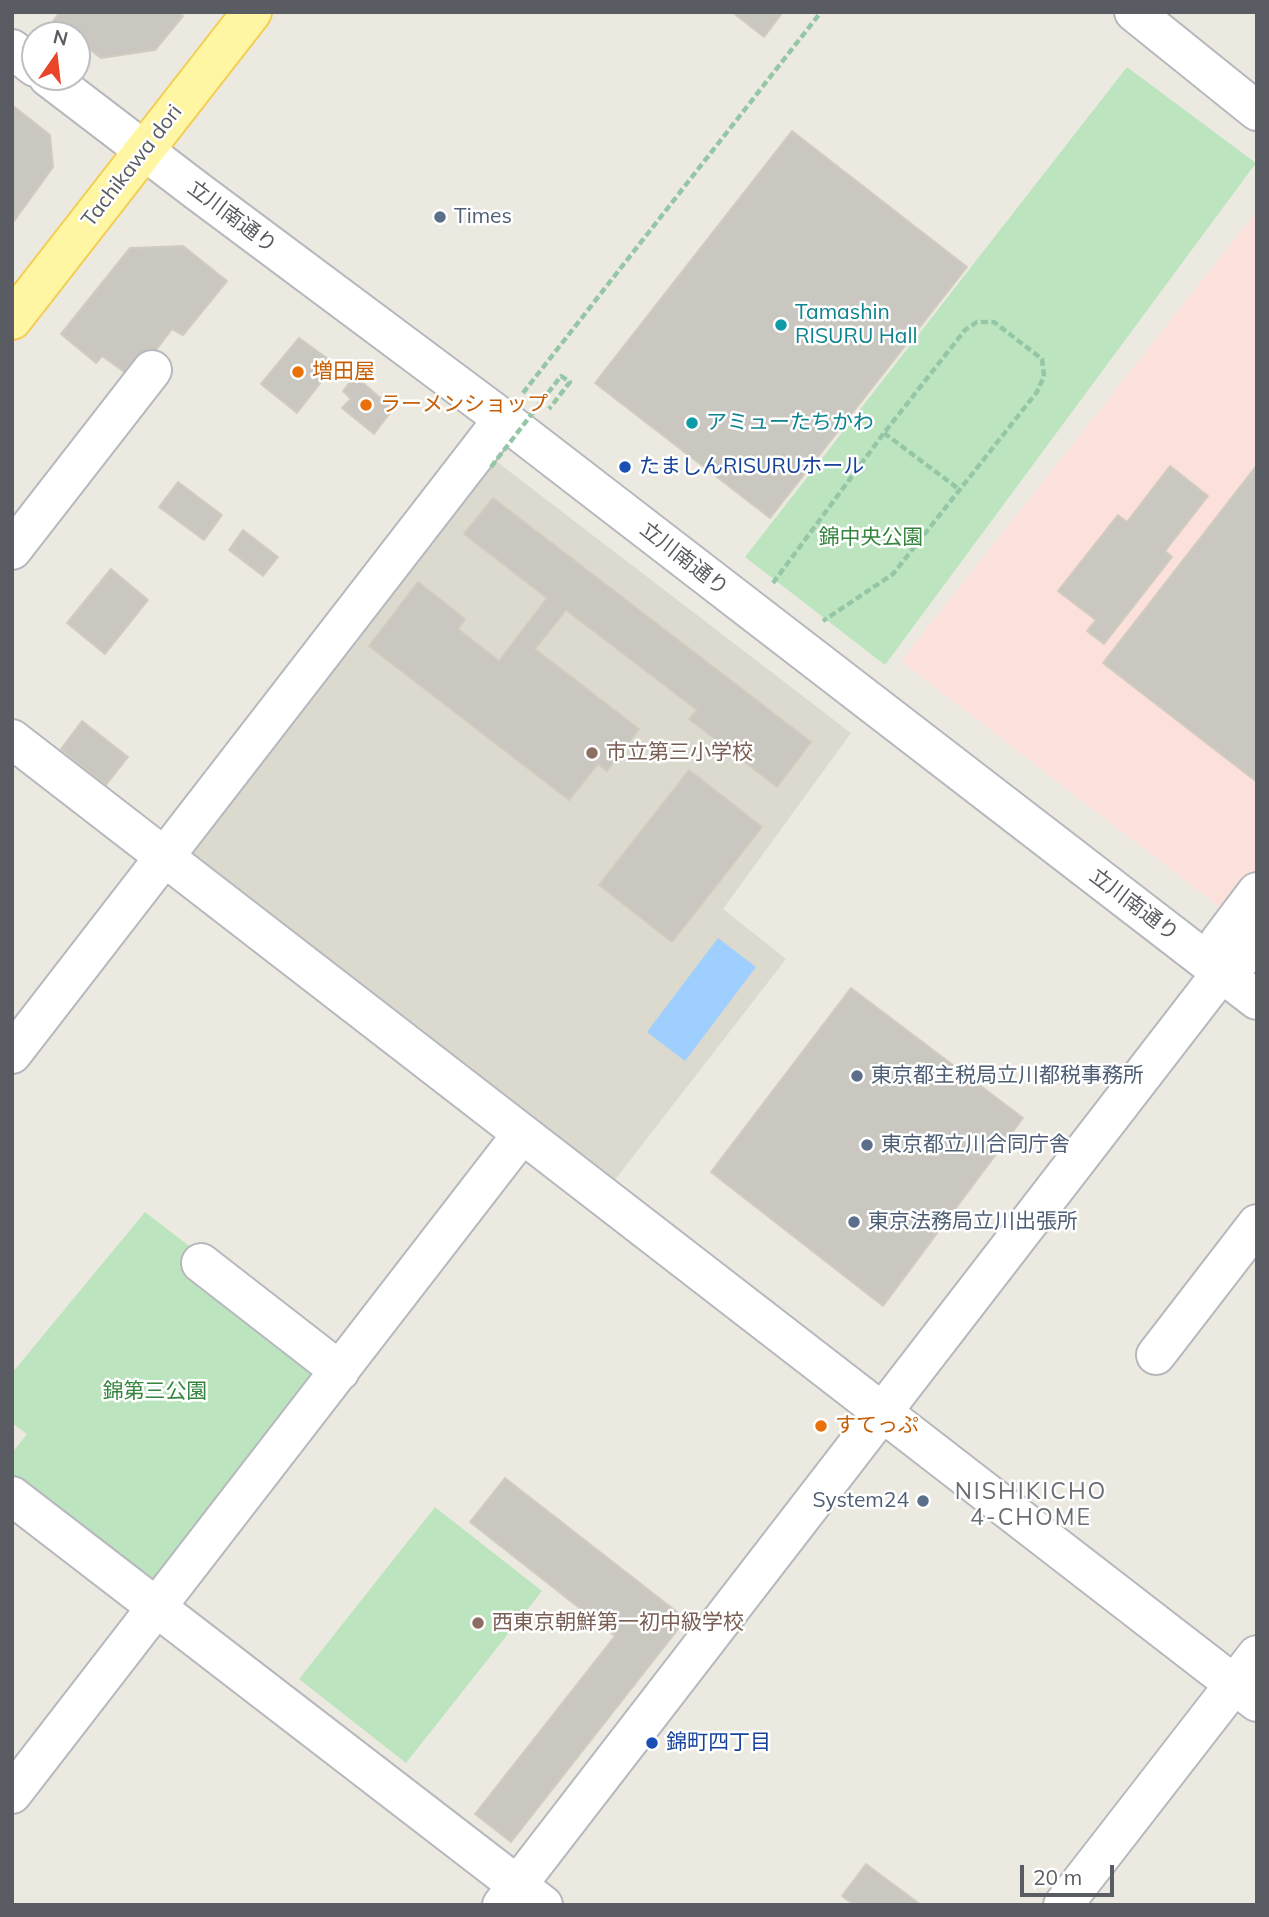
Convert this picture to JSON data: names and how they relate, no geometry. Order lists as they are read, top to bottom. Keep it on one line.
{"streets":{"main road":["Tachikawa dori"],"street":["立川南通り"]},"crossings":[["Tachikawa dori","立川南通り"]],"districts":["NISHIKICHO 4-CHOME"],"parks":["錦中央公園","錦第三公園"],"places":["Times","Tamashin RISURU Hall","増田屋","ラーメンショップ","アミューたちかわ","たましんRISURUホール","市立第三小学校","東京都主税局立川都税事務所","東京都立川合同庁舎","東京法務局立川出張所","すてっぷ","System24","西東京朝鮮第一初中級学校","錦町四丁目"],"scale_bar":"20 m","north":"top"}
